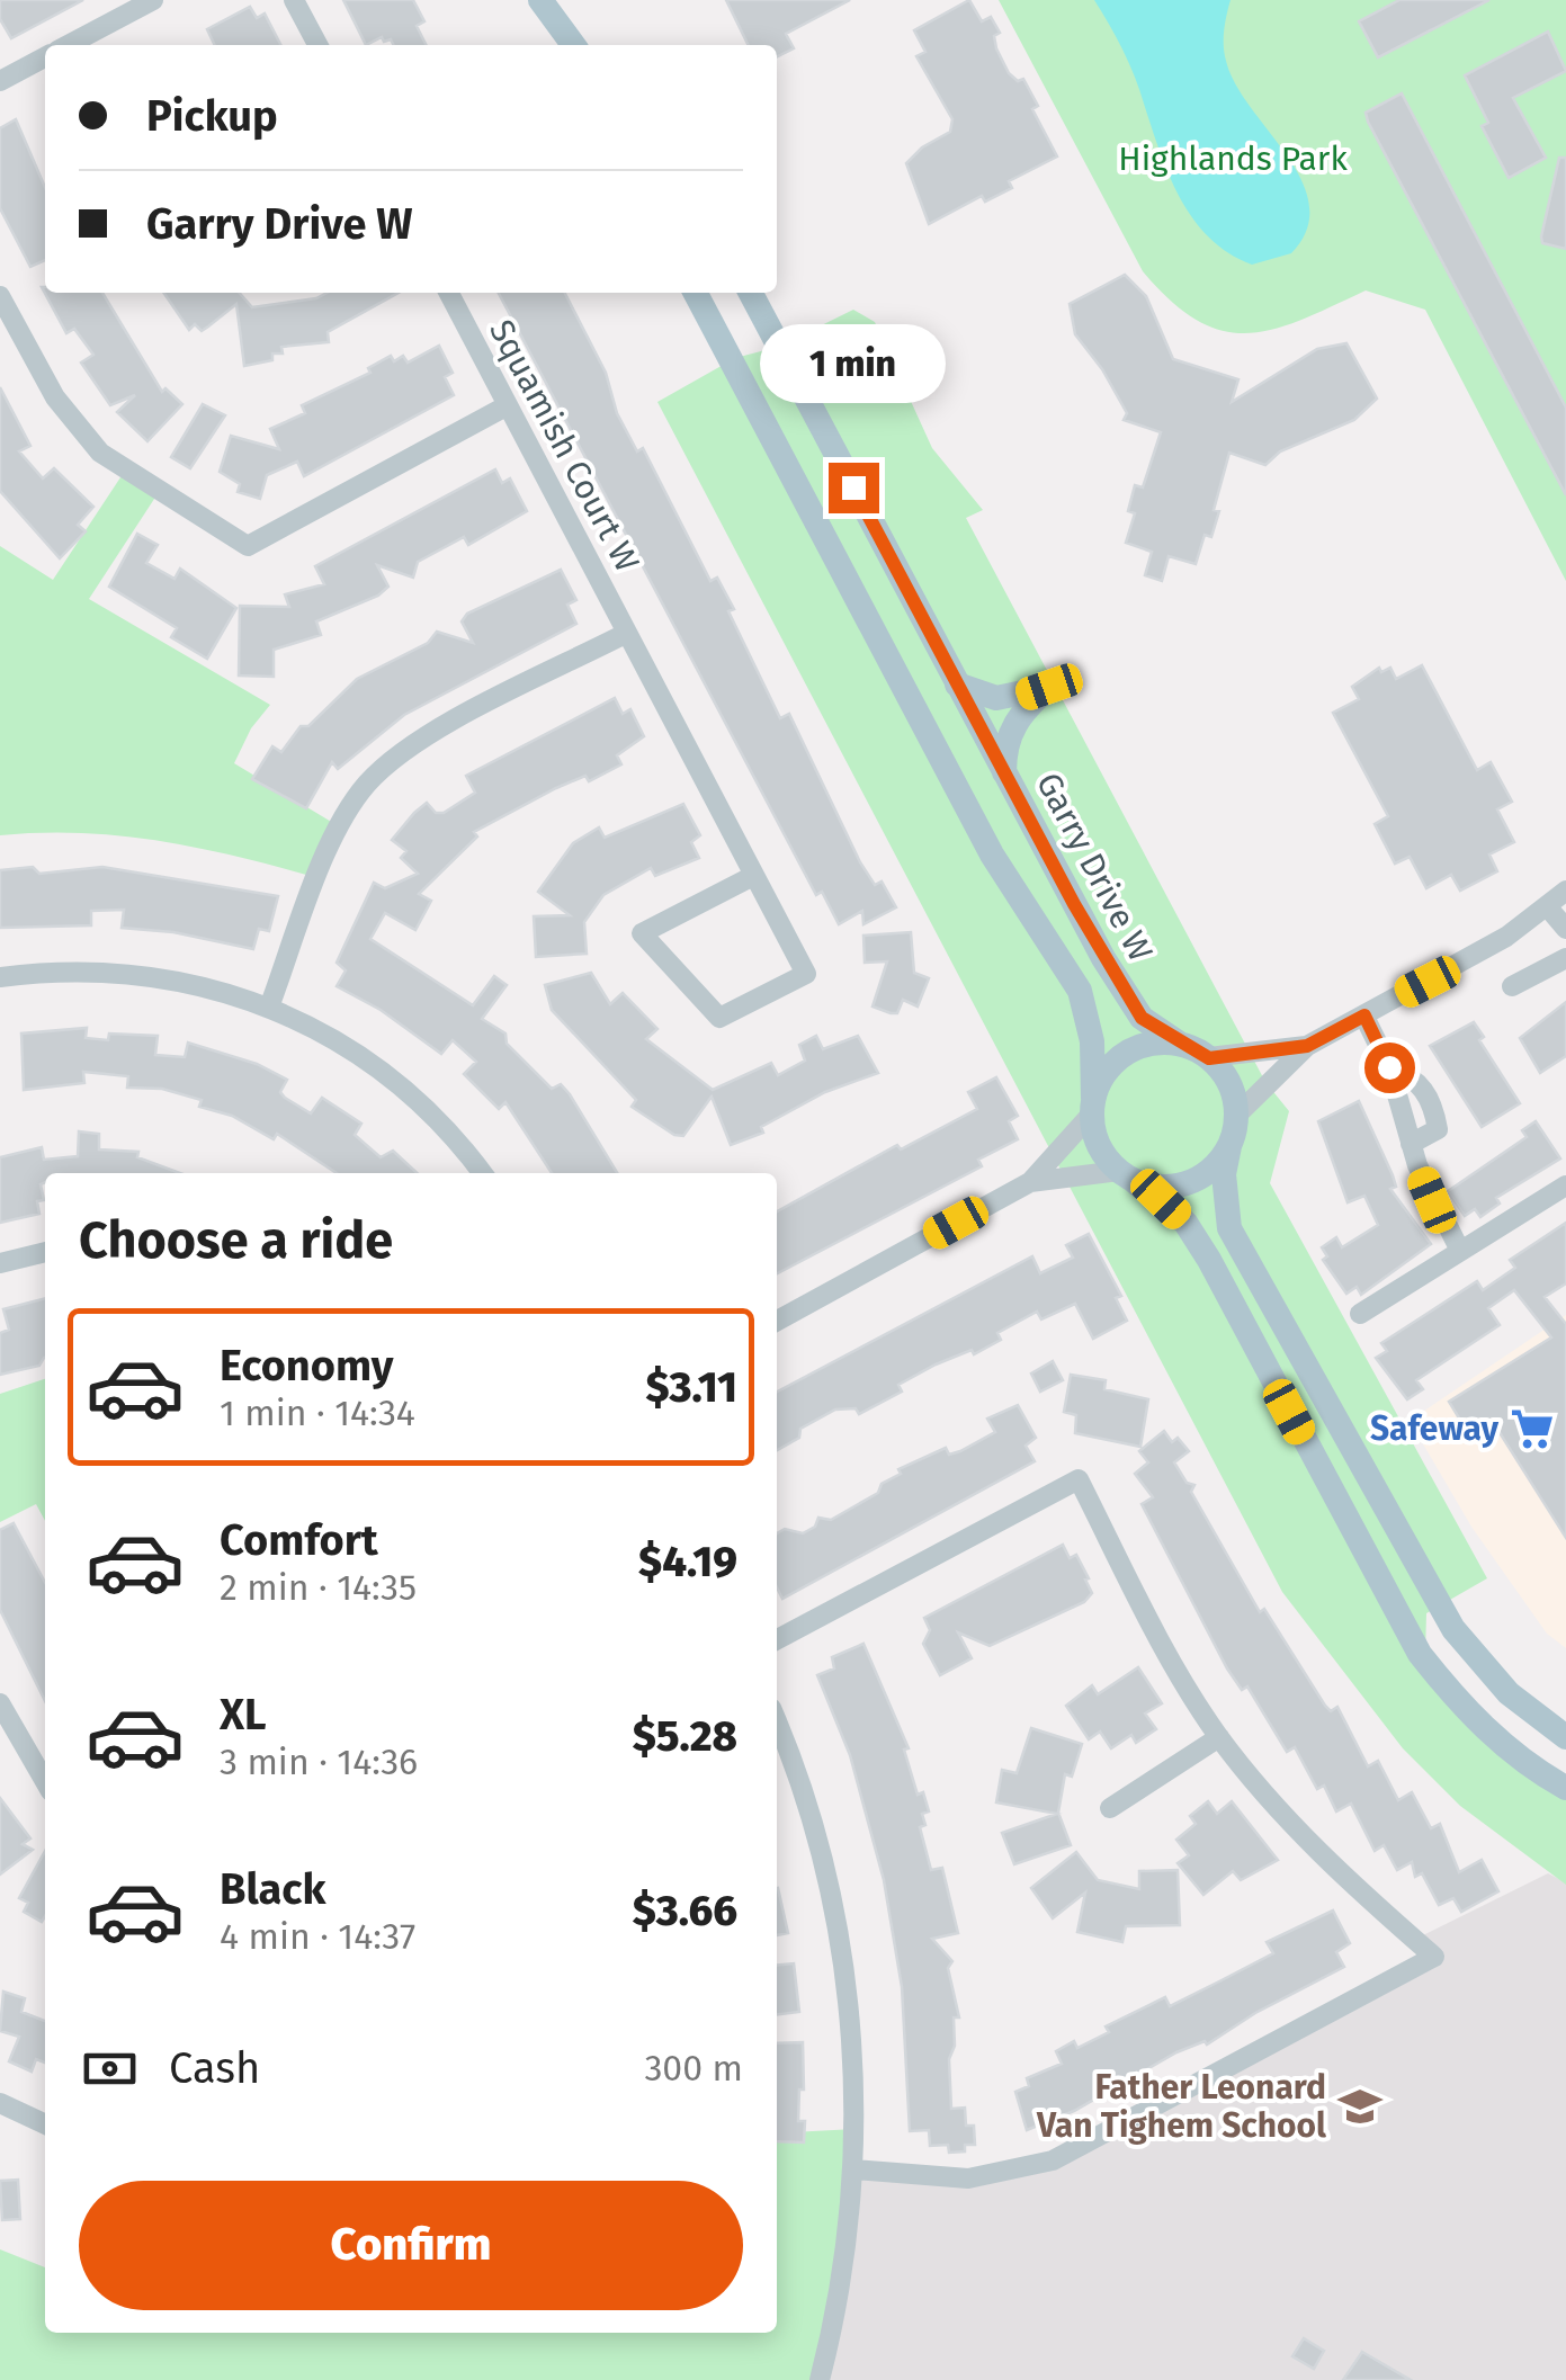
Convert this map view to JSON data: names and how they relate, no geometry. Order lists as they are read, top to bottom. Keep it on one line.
{"streets":{"main road":["Garry Drive W"],"street":["Squamish Court W"]},"parks":["Highlands Park"],"places":{"supermarket":["Safeway"],"school or university":["Father Leonard Van Tighem School"]},"page":{"banner":["Pickup","Garry Drive W"],"bubble":"1 min","heading":"Choose a ride","list":[{"name":"Economy","note":"1 min · 14:34","value":"$3.11"},{"name":"Comfort","note":"2 min · 14:35","value":"$4.19"},{"name":"XL","note":"3 min · 14:36","value":"$5.28"},{"name":"Black","note":"4 min · 14:37","value":"$3.66"}],"pay":["Cash","300 m"],"buttons":"Confirm"}}
